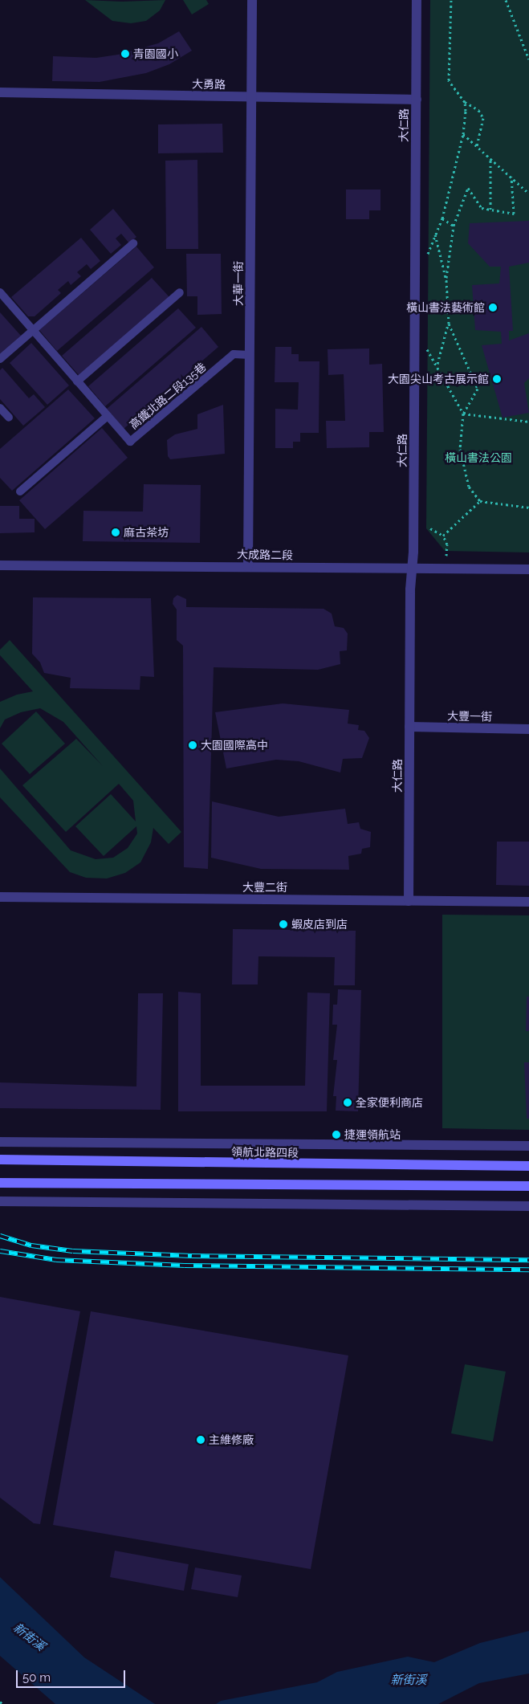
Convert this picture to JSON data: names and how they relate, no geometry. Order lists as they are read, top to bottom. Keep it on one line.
{"streets":{"main road":["領航北路四段"],"street":["大勇路","大仁路","大華一街","大成路二段","大豐一街","大豐二街"],"lane":["高鐵北路二段135巷"]},"crossings":[["大勇路","大仁路"],["大勇路","大華一街"],["大仁路","大成路二段"],["大仁路","大豐一街"],["大仁路","大豐二街"],["大華一街","高鐵北路二段135巷"],["大華一街","大成路二段"]],"water":["新街溪"],"parks":["橫山書法公園"],"places":["青園國小","橫山書法藝術館","大園尖山考古展示館","麻古茶坊","大園國際高中","蝦皮店到店","全家便利商店","捷運領航站","主維修廠"],"scale_bar":"50 m"}
